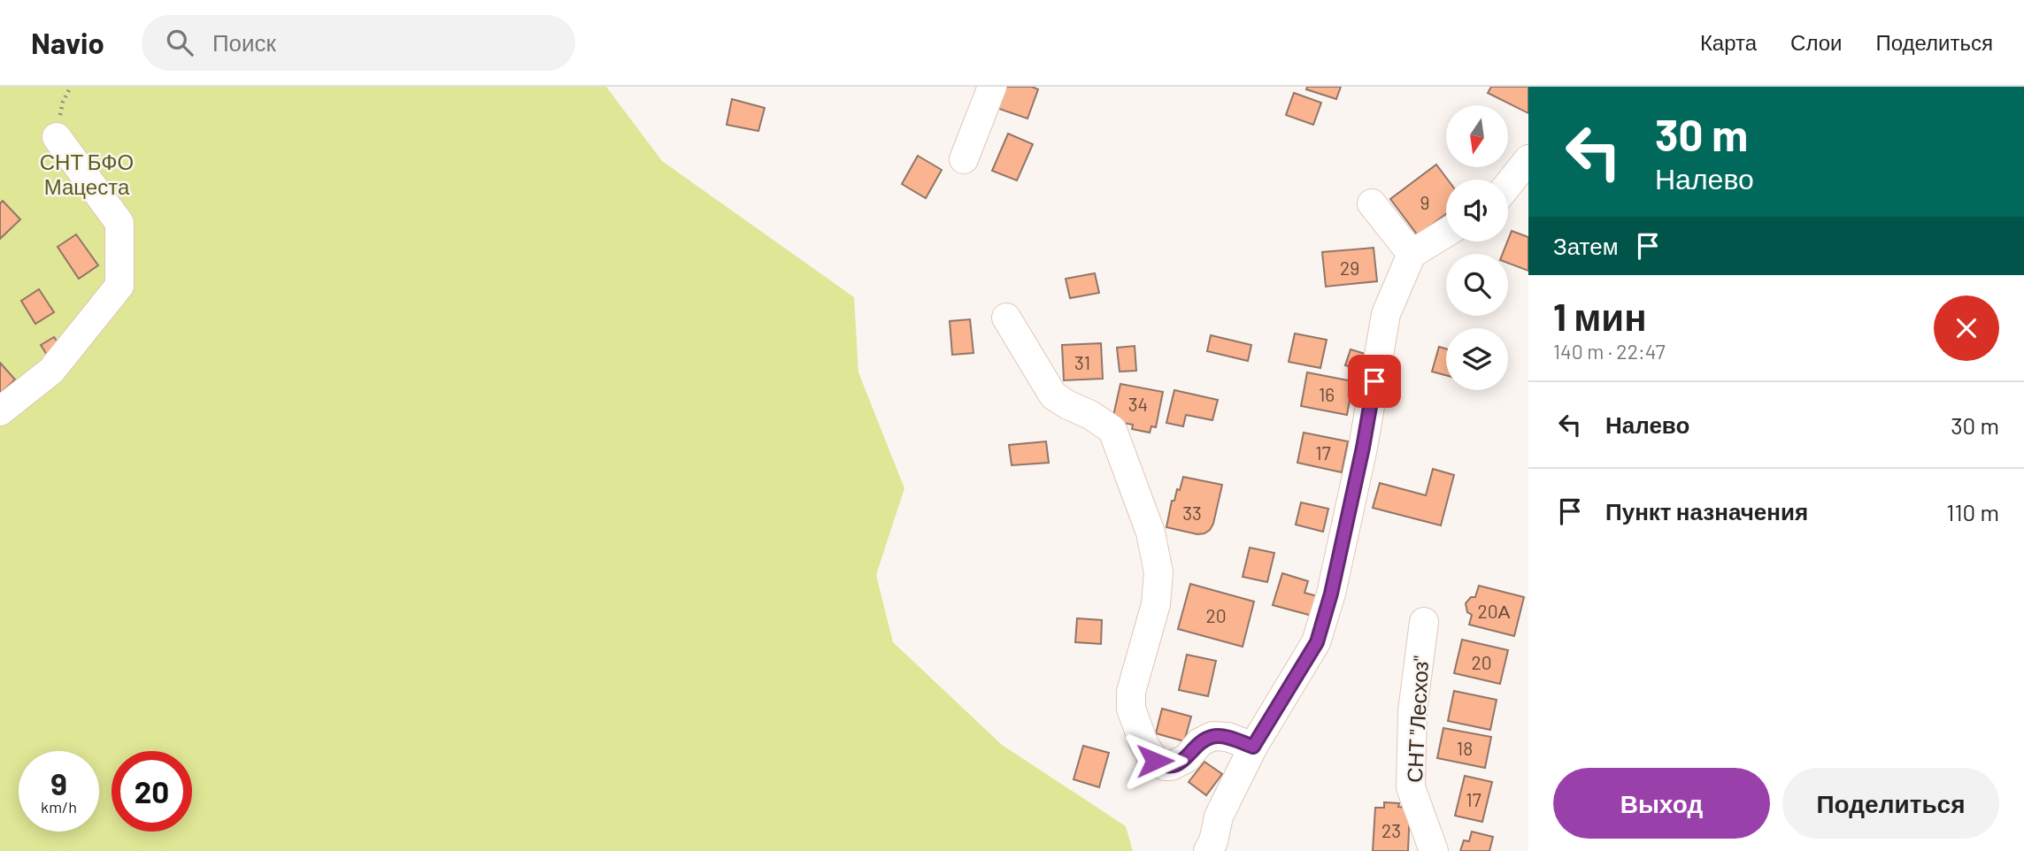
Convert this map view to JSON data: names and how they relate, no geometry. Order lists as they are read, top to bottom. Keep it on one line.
{"streets":{"street":["СНТ \"Лесхоз\""]},"parks":["СНТ БФО Мацеста"],"house_numbers":["9","29","31","16","34","17","33","20А","20","20","18","17","23"],"north":"bottom","page":{"header":"Navio","search":"Поиск","nav":["Карта","Слои","Поделиться"],"turn":["30 m","Налево"],"then":"Затем","heading":["1 мин","140 m · 22:47"],"list":[{"name":"Налево","value":"30 m"},{"name":"Пункт назначения","value":"110 m"}],"speed":"9 km/h","limit":"20","buttons":["Выход","Поделиться"]}}
